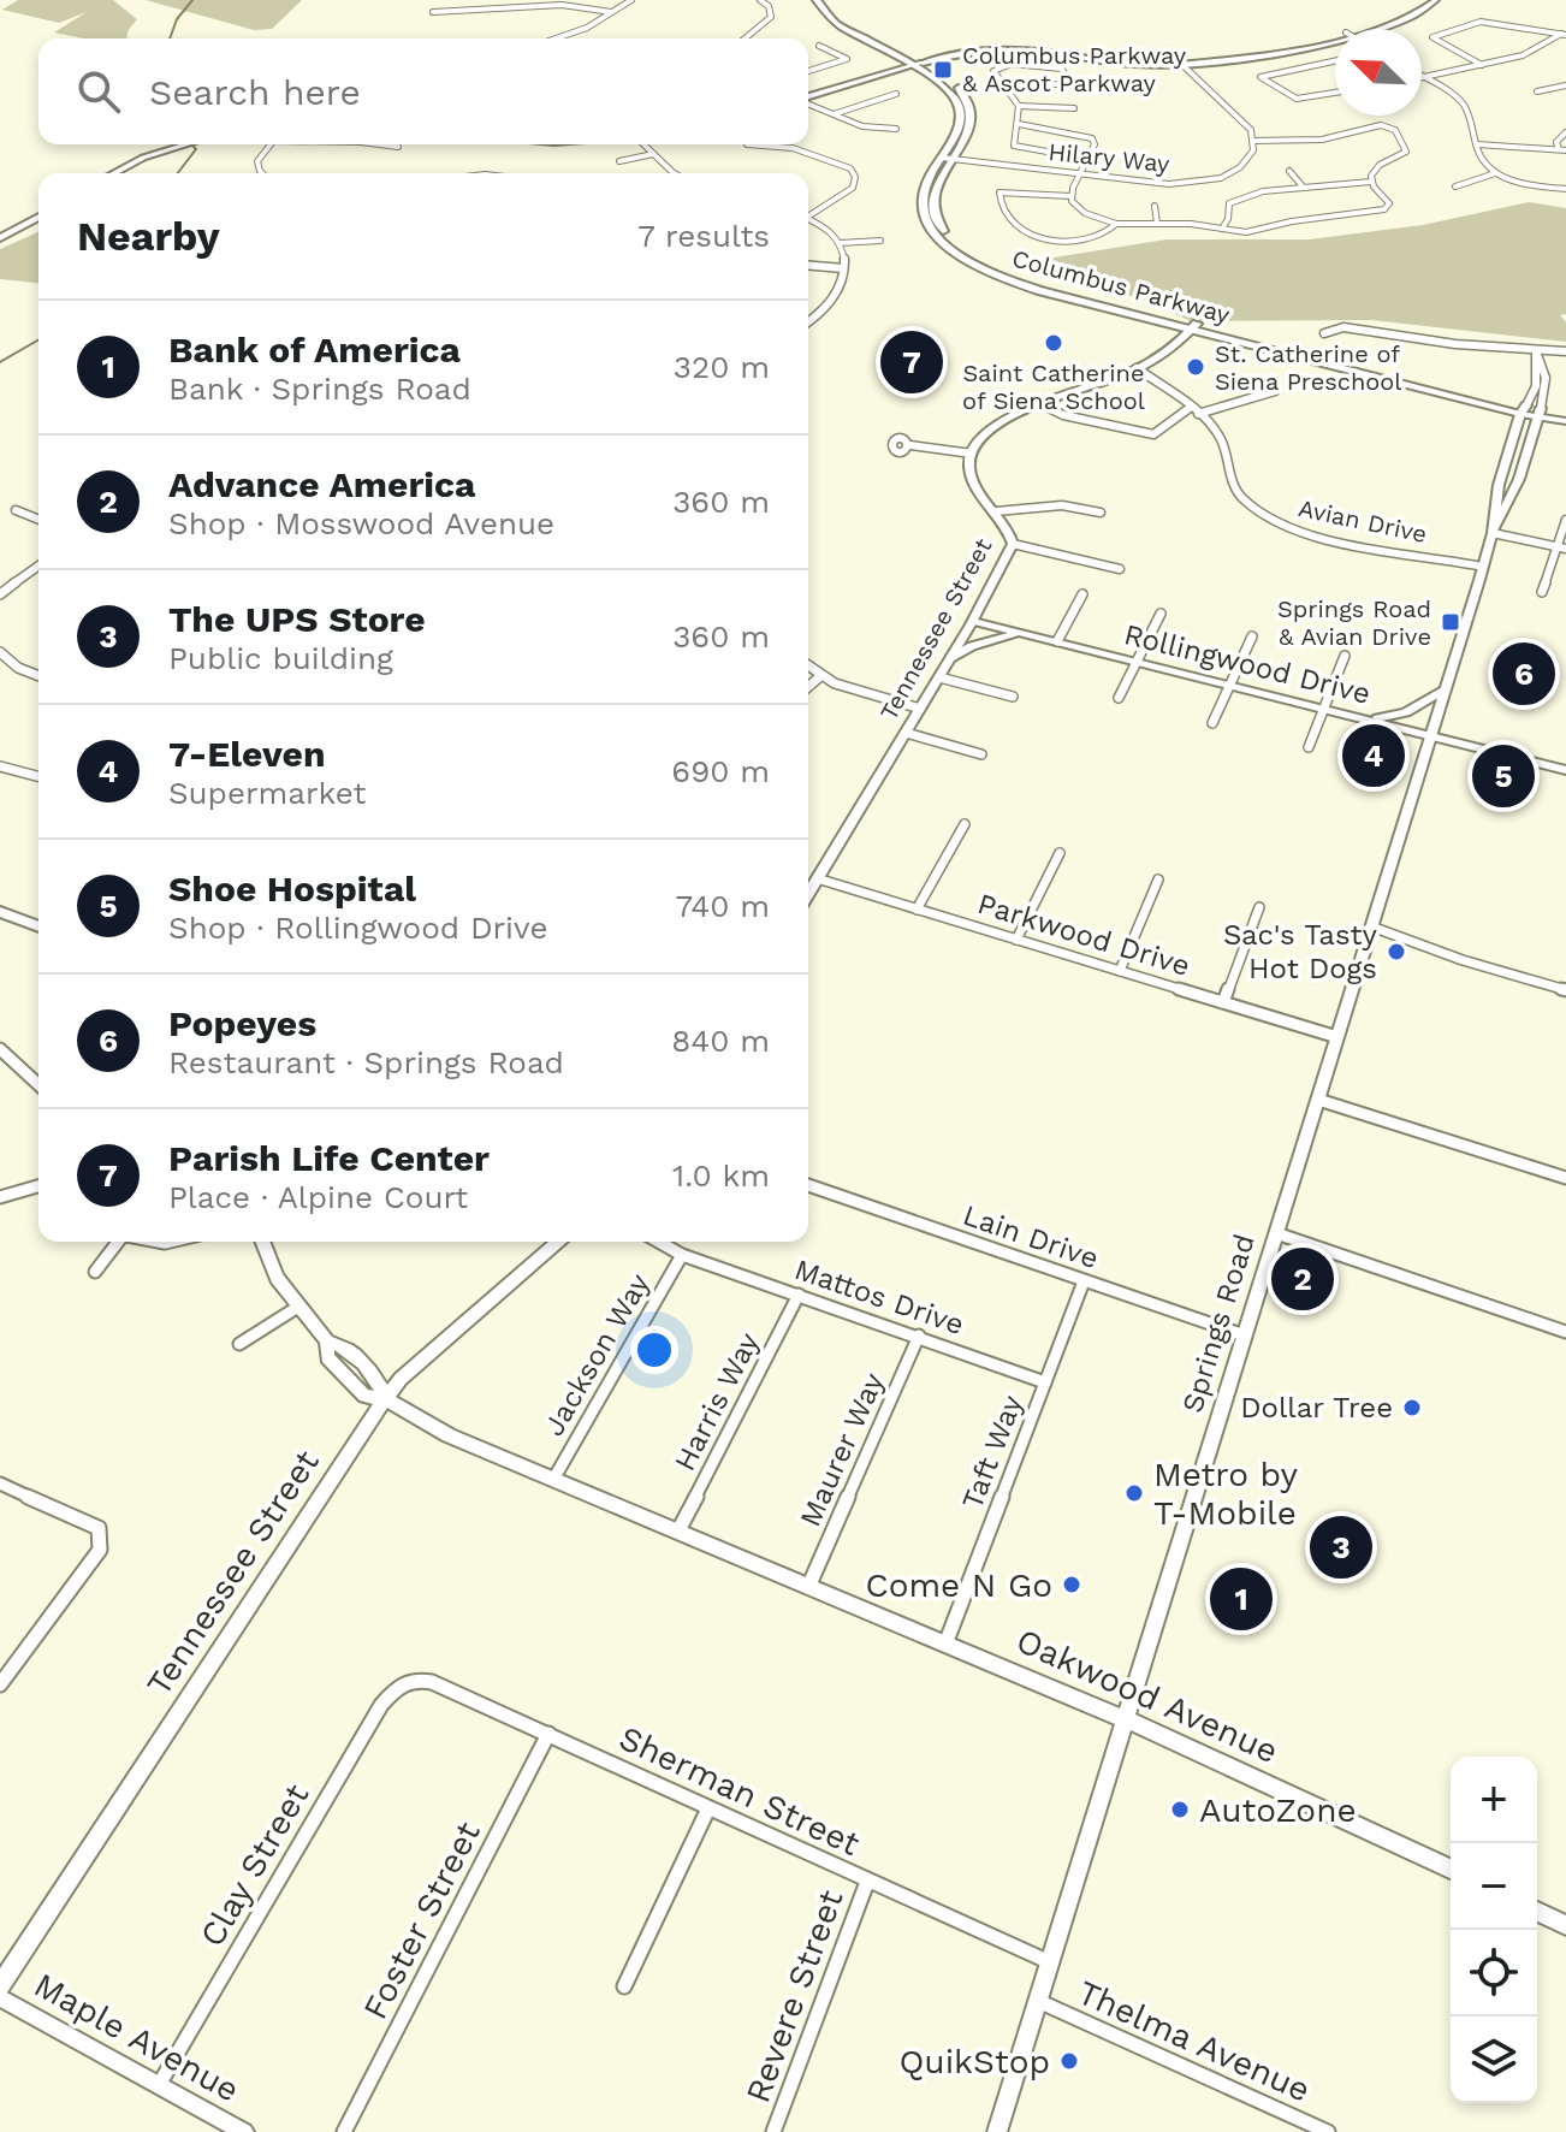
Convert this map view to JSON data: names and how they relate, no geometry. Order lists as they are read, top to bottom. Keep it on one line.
{"streets":{"main road":["Columbus Parkway","Tennessee Street","Springs Road","Oakwood Avenue"],"street":["Hilary Way","Avian Drive","Rollingwood Drive","Parkwood Drive","Lain Drive","Mattos Drive","Jackson Way","Harris Way","Maurer Way","Taft Way","Sherman Street","Clay Street","Foster Street","Revere Street","Maple Avenue","Thelma Avenue"]},"crossings":[["Hilary Way","Columbus Parkway"],["Columbus Parkway","Springs Road"],["Avian Drive","Springs Road"],["Tennessee Street","Rollingwood Drive"],["Tennessee Street","Parkwood Drive"],["Tennessee Street","Oakwood Avenue"],["Rollingwood Drive","Springs Road"],["Parkwood Drive","Springs Road"],["Lain Drive","Springs Road"],["Lain Drive","Taft Way"],["Mattos Drive","Jackson Way"],["Mattos Drive","Harris Way"],["Mattos Drive","Maurer Way"],["Mattos Drive","Taft Way"],["Springs Road","Oakwood Avenue"],["Springs Road","Sherman Street"],["Springs Road","Thelma Avenue"],["Jackson Way","Oakwood Avenue"],["Harris Way","Oakwood Avenue"],["Maurer Way","Oakwood Avenue"],["Taft Way","Oakwood Avenue"],["Sherman Street","Clay Street"],["Sherman Street","Foster Street"],["Sherman Street","Revere Street"],["Clay Street","Maple Avenue"]],"places":{"transit":["Columbus Parkway & Ascot Parkway","Springs Road & Avian Drive"],"other":["Saint Catherine of Siena School","St. Catherine of Siena Preschool","Sac's Tasty Hot Dogs","Dollar Tree","Metro by T-Mobile","Come N Go","AutoZone","QuikStop"]},"north":"top left","page":{"search":"Search here","heading":["Nearby","7 results"],"list":[{"mark":"1","name":"Bank of America","note":"Bank · Springs Road","value":"320 m"},{"mark":"2","name":"Advance America","note":"Shop · Mosswood Avenue","value":"360 m"},{"mark":"3","name":"The UPS Store","note":"Public building","value":"360 m"},{"mark":"4","name":"7-Eleven","note":"Supermarket","value":"690 m"},{"mark":"5","name":"Shoe Hospital","note":"Shop · Rollingwood Drive","value":"740 m"},{"mark":"6","name":"Popeyes","note":"Restaurant · Springs Road","value":"840 m"},{"mark":"7","name":"Parish Life Center","note":"Place · Alpine Court","value":"1.0 km"}],"pins":["7","6","4","5","2","3","1"],"map_buttons":["+","−"]}}
